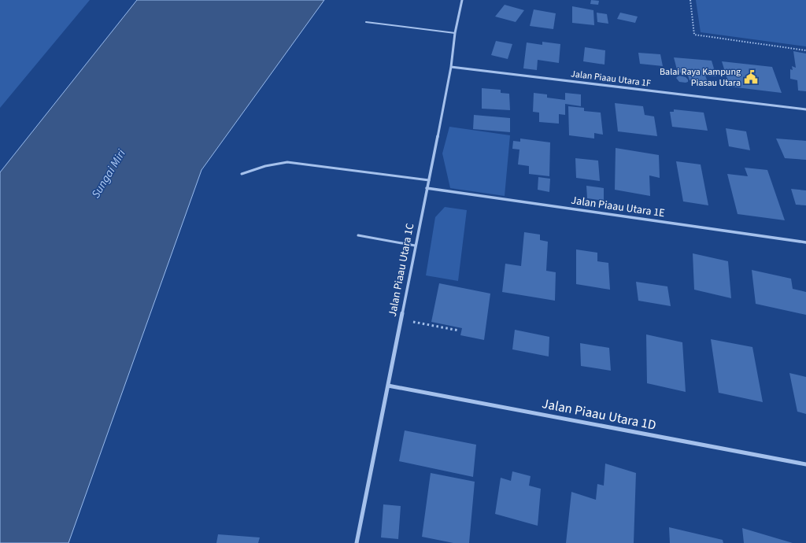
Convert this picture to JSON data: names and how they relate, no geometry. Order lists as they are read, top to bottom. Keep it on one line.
{"streets":{"street":["Jalan Piaau Utara 1F","Jalan Piaau Utara 1E","Jalan Piaau Utara 1C","Jalan Piaau Utara 1D"]},"crossings":[["Jalan Piaau Utara 1F","Jalan Piaau Utara 1C"],["Jalan Piaau Utara 1E","Jalan Piaau Utara 1C"],["Jalan Piaau Utara 1C","Jalan Piaau Utara 1D"]],"water":["Sungai Miri"],"places":{"public building":["Balai Raya Kampung Piasau Utara"]}}
